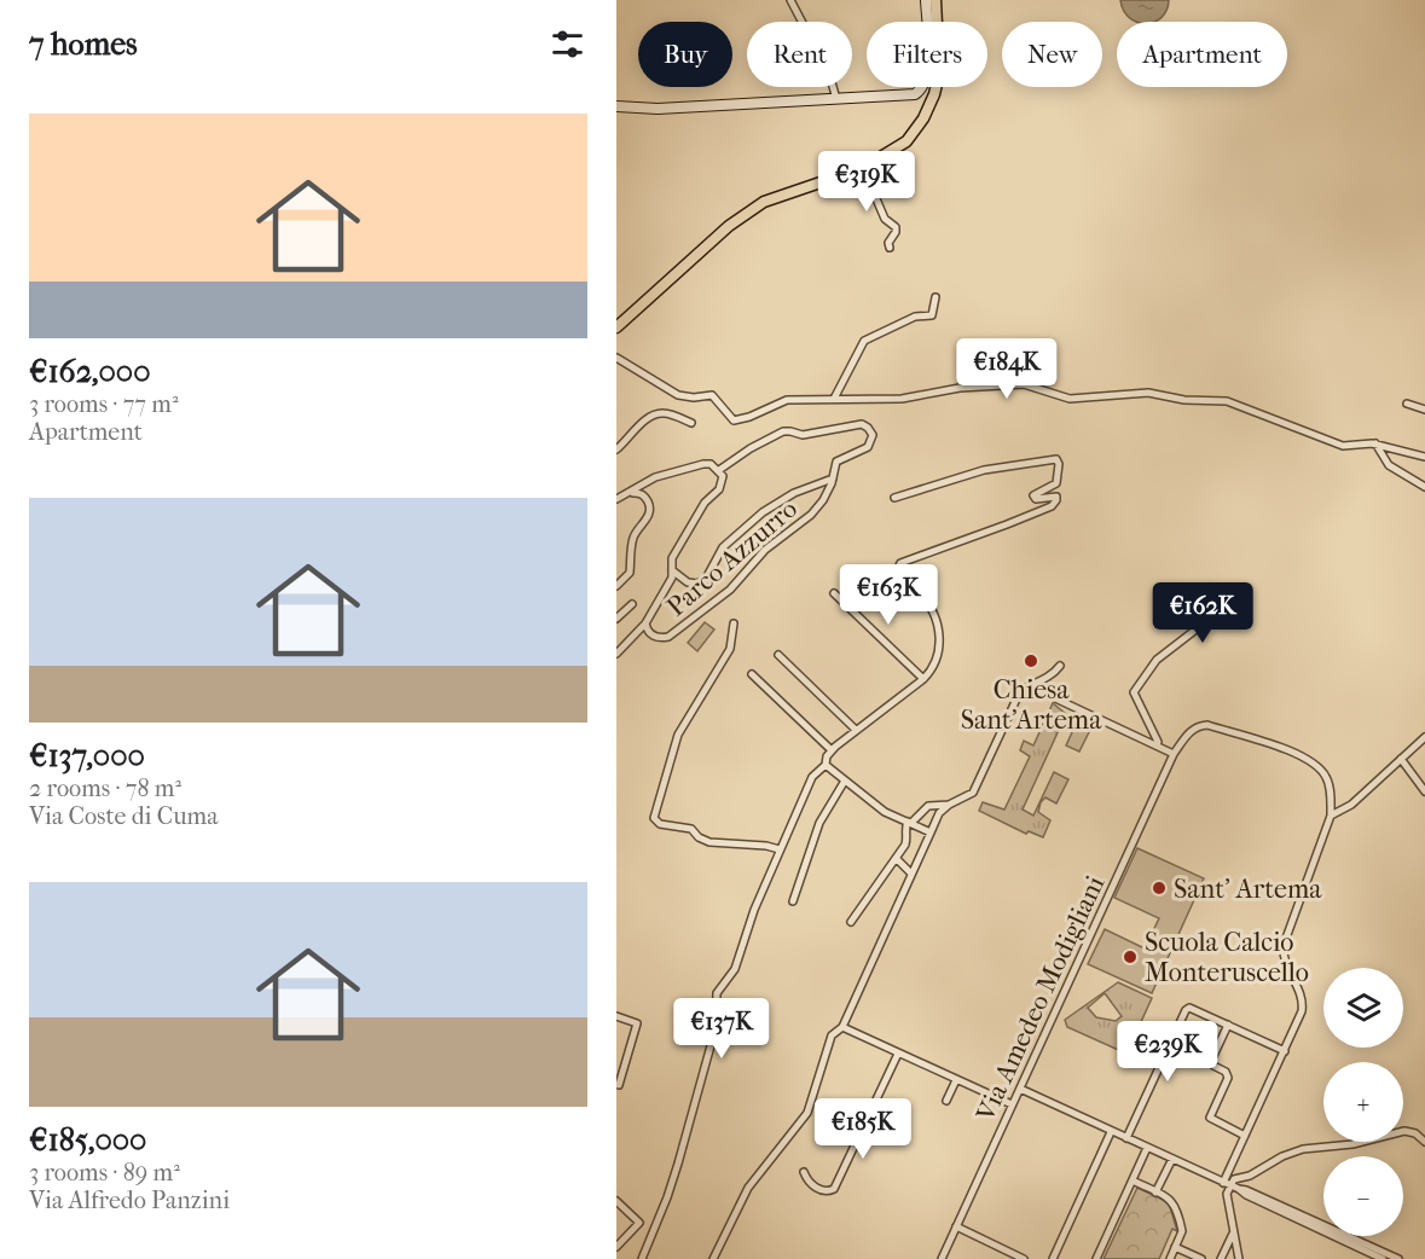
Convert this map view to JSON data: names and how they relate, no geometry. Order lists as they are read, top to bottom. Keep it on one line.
{"streets":{"street":["Parco Azzurro","Via Amedeo Modigliani"]},"places":["Chiesa Sant'Artema","Sant' Artema","Scuola Calcio Monteruscello"],"page":{"heading":"7 homes","chip":["Buy","Rent","Filters","New","Apartment"],"list":[{"name":"€162,000","note":"3 rooms · 77 m² · Apartment"},{"name":"€137,000","note":"2 rooms · 78 m² · Via Coste di Cuma"},{"name":"€185,000","note":"3 rooms · 89 m² · Via Alfredo Panzini"}],"price":["€319K","€184K","€163K","€162K","€137K","€239K","€185K"],"map_buttons":["+","−"]}}
